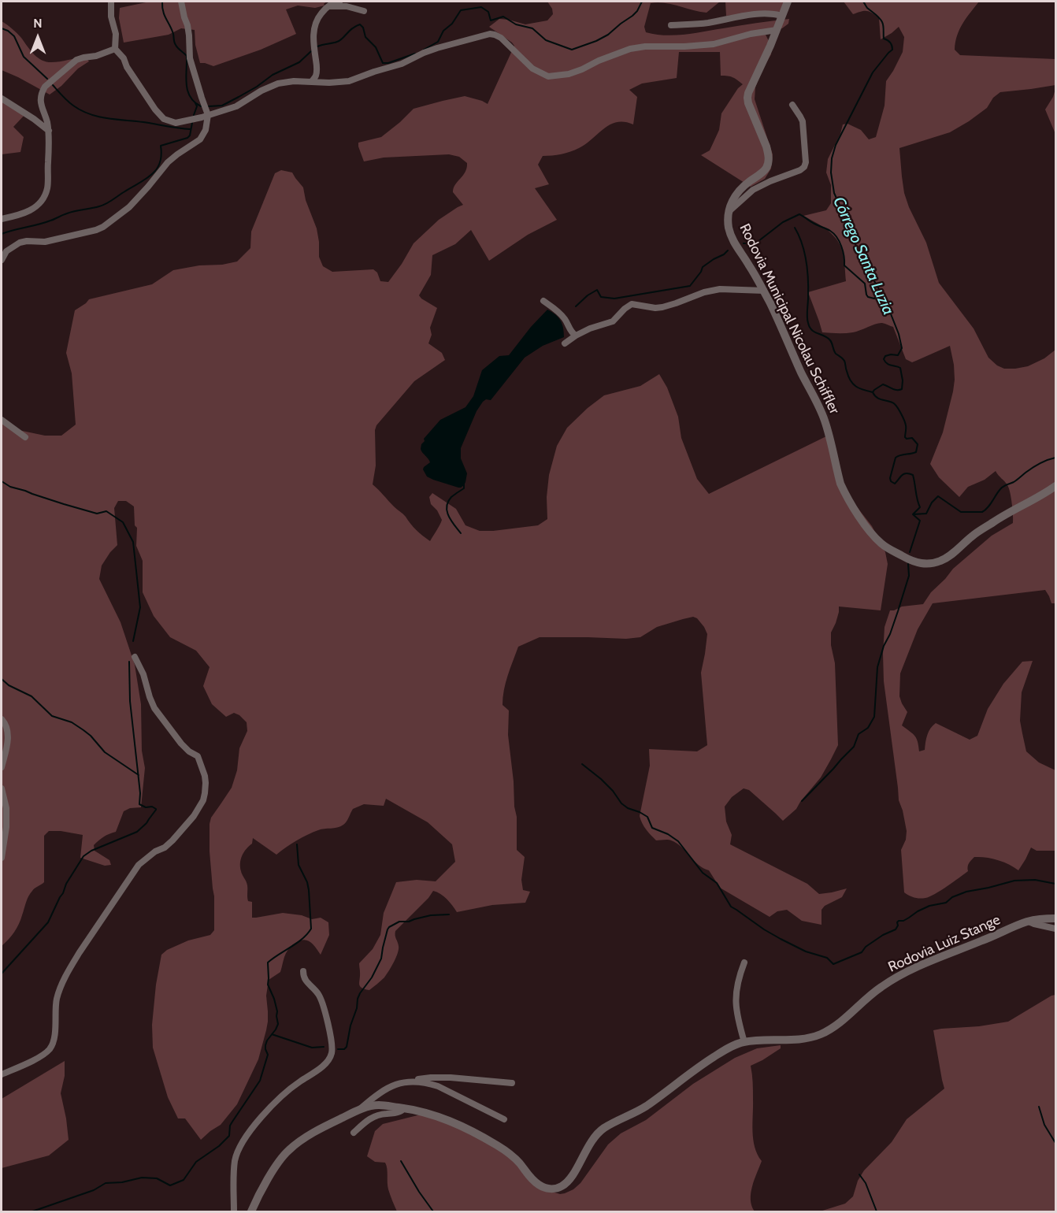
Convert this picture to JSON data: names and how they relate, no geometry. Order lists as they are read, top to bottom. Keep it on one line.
{"streets":{"street":["Rodovia Municipal Nicolau Schiffler","Rodovia Luiz Stange"]},"water":["Córrego Santa Luzia"],"north":"top"}
